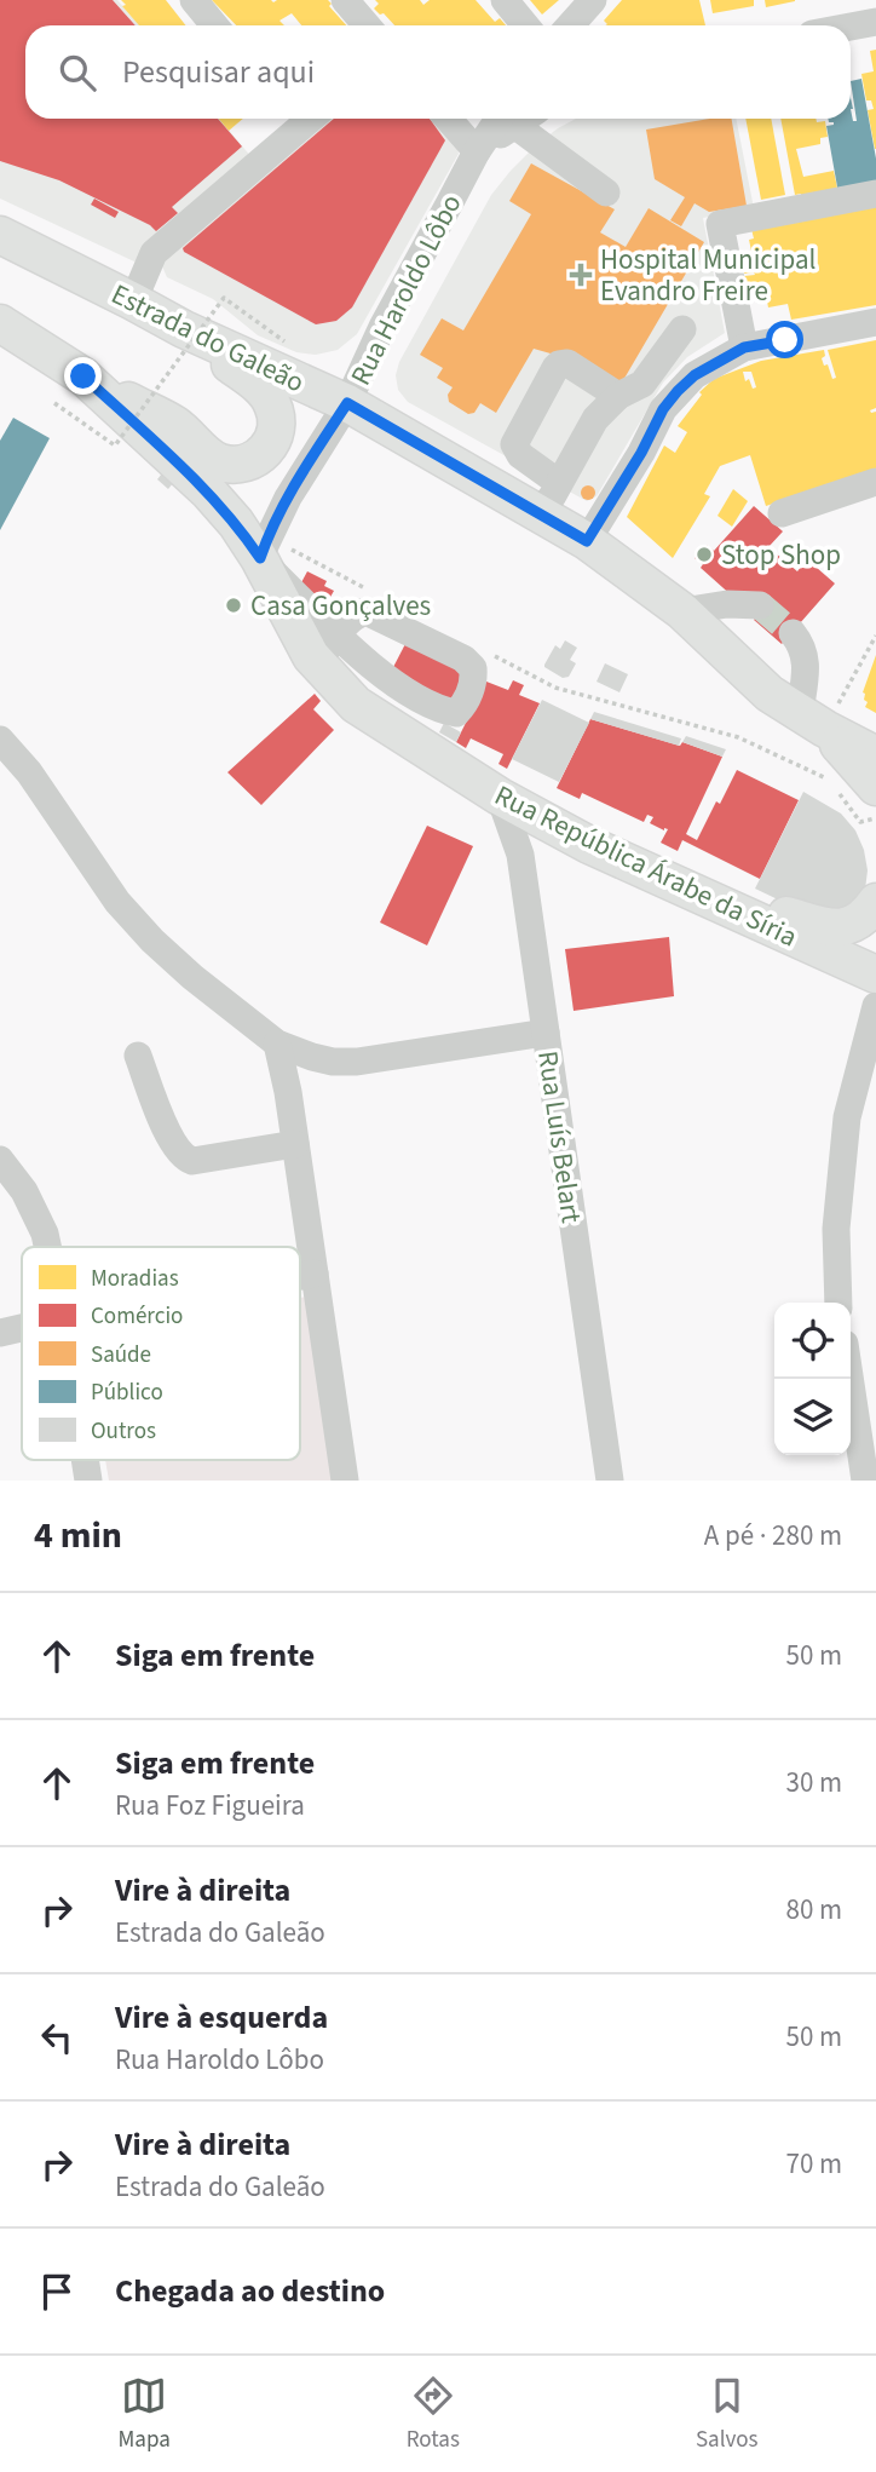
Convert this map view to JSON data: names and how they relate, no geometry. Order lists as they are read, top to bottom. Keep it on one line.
{"streets":{"main road":["Estrada do Galeão","Rua República Árabe da Síria"],"street":["Rua Haroldo Lôbo","Rua Luís Belart"]},"crossings":[["Rua Haroldo Lôbo","Estrada do Galeão"],["Rua Haroldo Lôbo","Rua República Árabe da Síria"],["Rua República Árabe da Síria","Rua Luís Belart"]],"places":{"health":["Hospital Municipal Evandro Freire"],"other":["Stop Shop","Casa Gonçalves"]},"legend":["Moradias","Comércio","Saúde","Público","Outros"],"page":{"search":"Pesquisar aqui","heading":["4 min","A pé · 280 m"],"list":[["Siga em frente","50 m"],["Siga em frente","Rua Foz Figueira","30 m"],["Vire à direita","Estrada do Galeão","80 m"],["Vire à esquerda","Rua Haroldo Lôbo","50 m"],["Vire à direita","Estrada do Galeão","70 m"],"Chegada ao destino"],"nav":["Mapa","Rotas","Salvos"]}}
